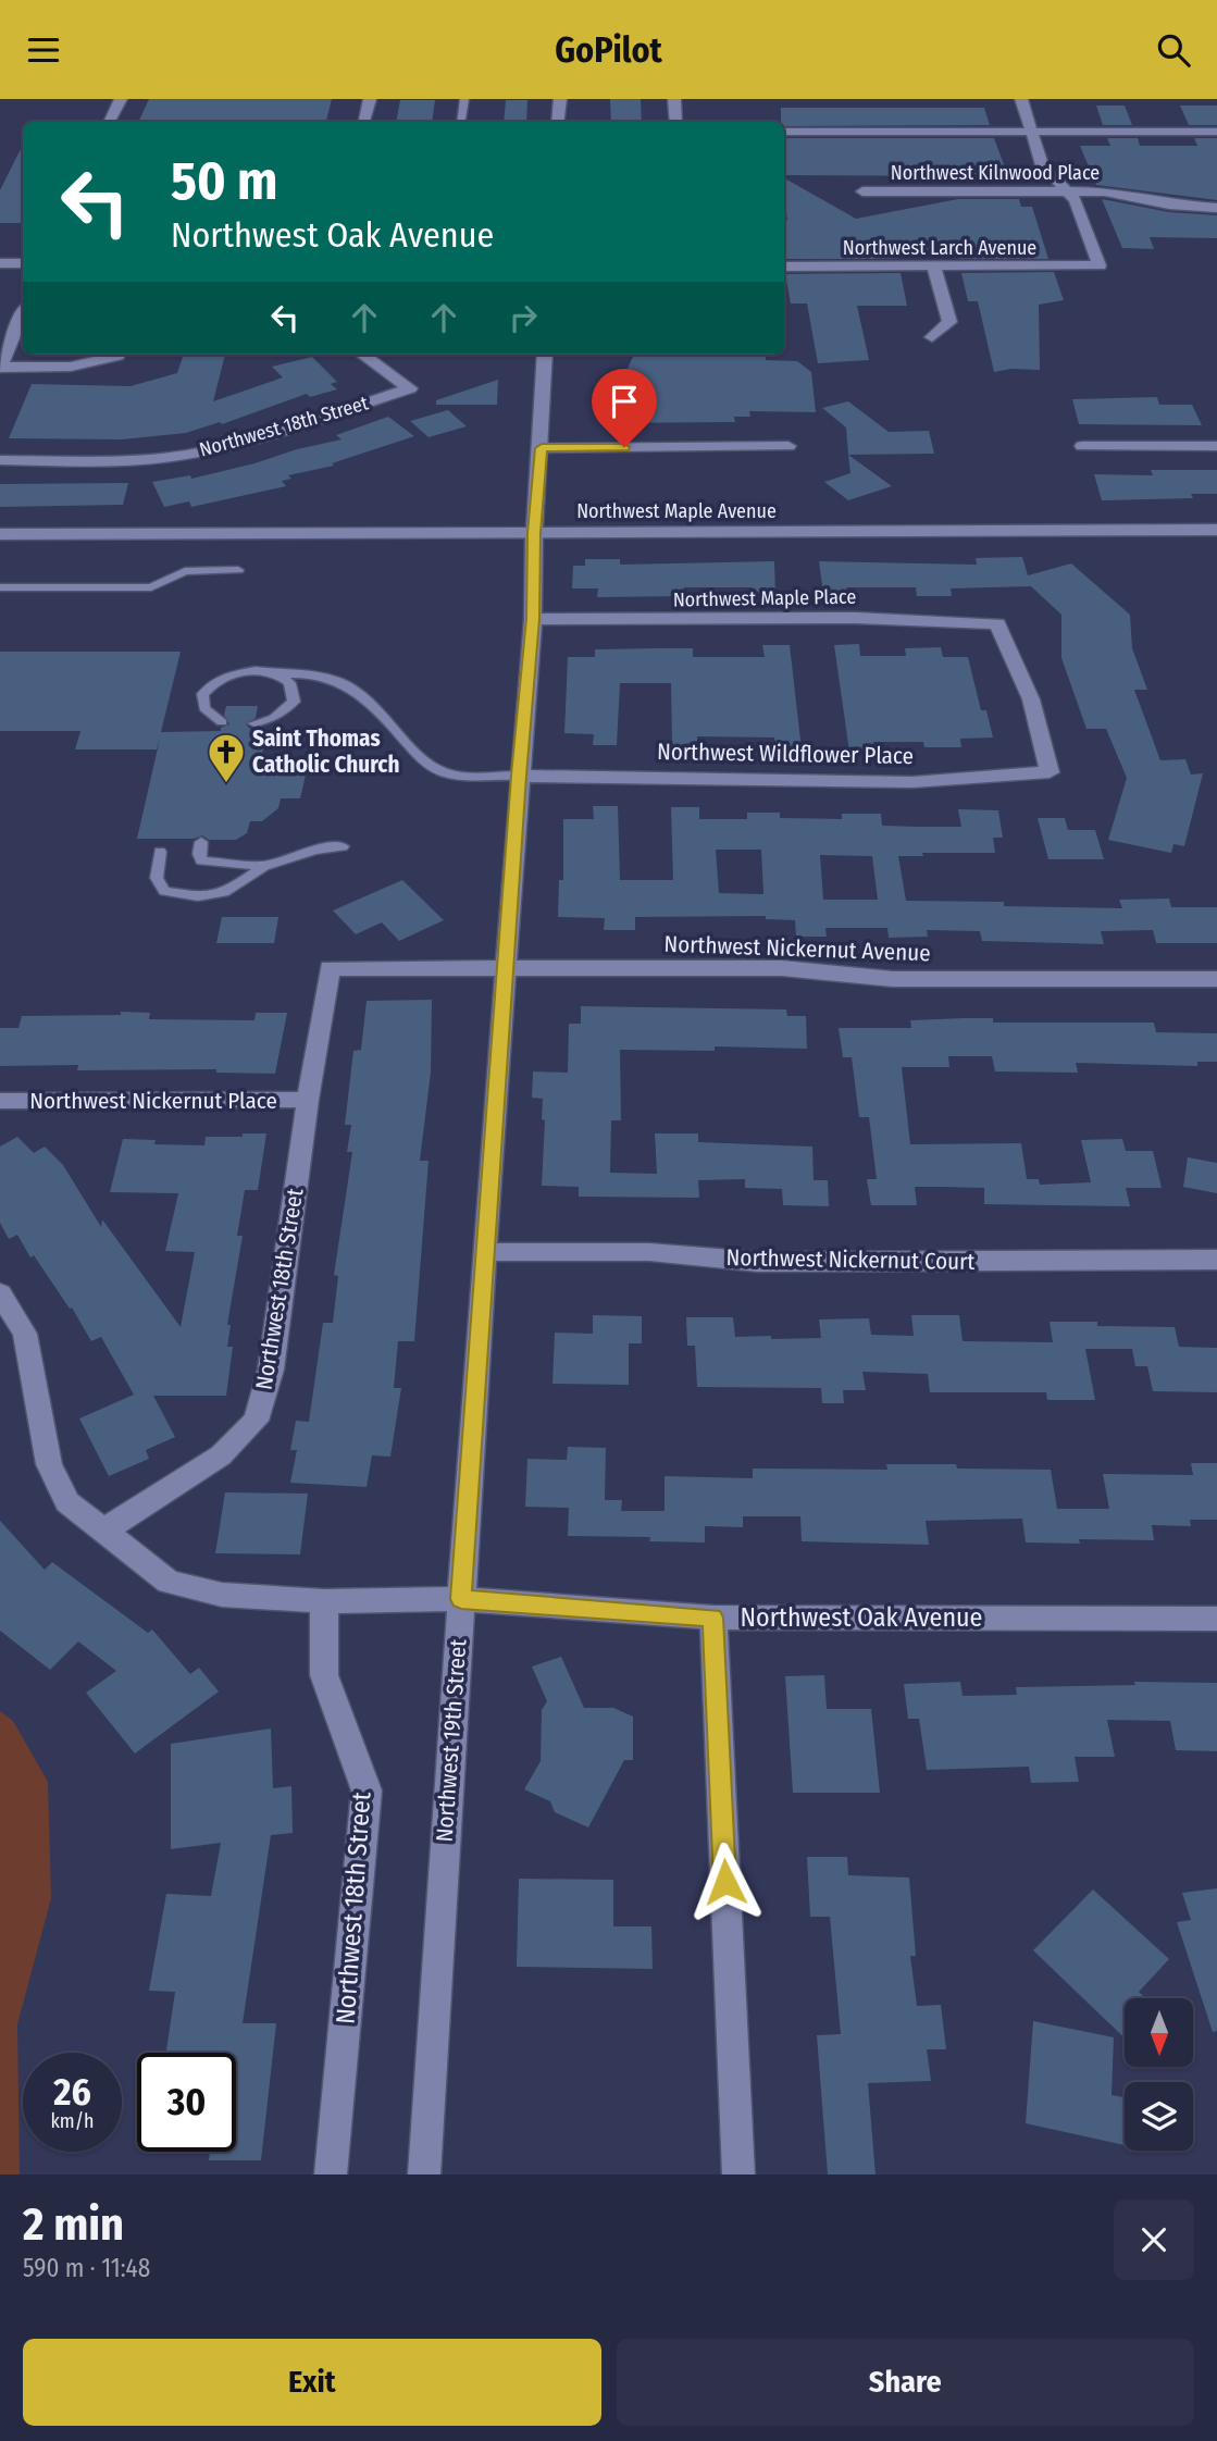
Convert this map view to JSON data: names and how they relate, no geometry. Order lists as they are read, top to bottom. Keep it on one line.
{"streets":{"street":["Northwest Kilnwood Place","Northwest Larch Avenue","Northwest 18th Street","Northwest Maple Avenue","Northwest Maple Place","Northwest Wildflower Place","Northwest Nickernut Avenue","Northwest Nickernut Place","Northwest Nickernut Court","Northwest Oak Avenue","Northwest 19th Street"]},"crossings":[["Northwest Kilnwood Place","Northwest Larch Avenue"],["Northwest 18th Street","Northwest Nickernut Avenue"],["Northwest 18th Street","Northwest Nickernut Place"],["Northwest 18th Street","Northwest Oak Avenue"],["Northwest Maple Avenue","Northwest 19th Street"],["Northwest Maple Place","Northwest Wildflower Place"],["Northwest Maple Place","Northwest 19th Street"],["Northwest Wildflower Place","Northwest 19th Street"],["Northwest Nickernut Avenue","Northwest 19th Street"],["Northwest Nickernut Court","Northwest 19th Street"],["Northwest Oak Avenue","Northwest 19th Street"]],"places":{"church":["Saint Thomas Catholic Church"]},"north":"bottom","page":{"header":"GoPilot","turn":["50 m","Northwest Oak Avenue"],"speed":"26 km/h","limit":"30","heading":["2 min","590 m · 11:48"],"buttons":["Exit","Share"]}}
